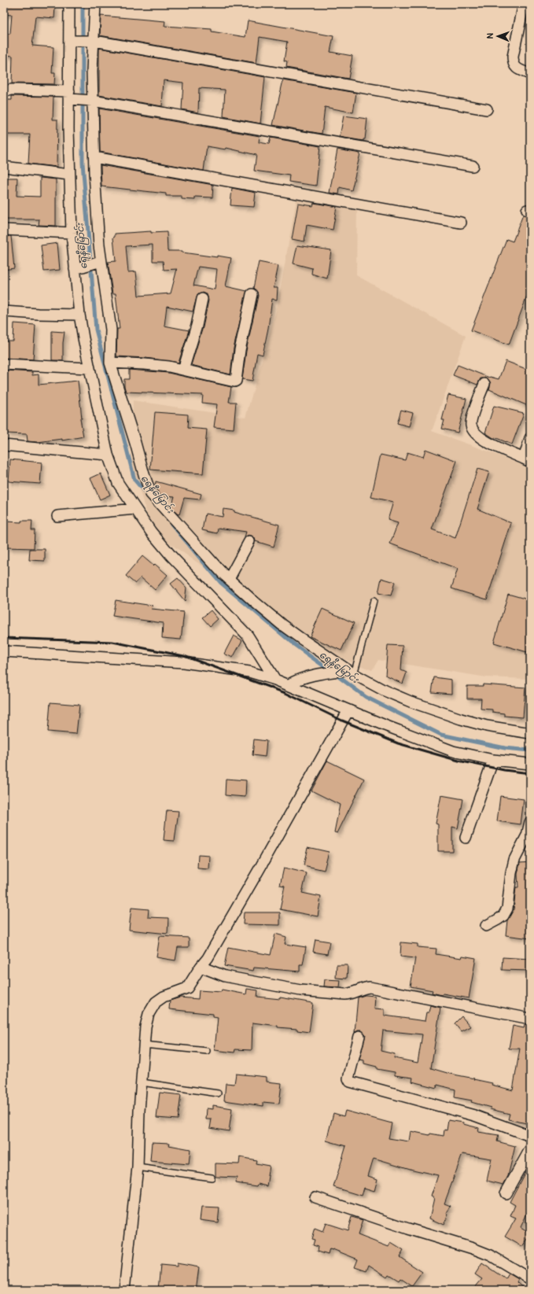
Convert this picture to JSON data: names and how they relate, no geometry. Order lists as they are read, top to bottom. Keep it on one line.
{"water":["ရေနီမြောင်း"],"north":"left"}
